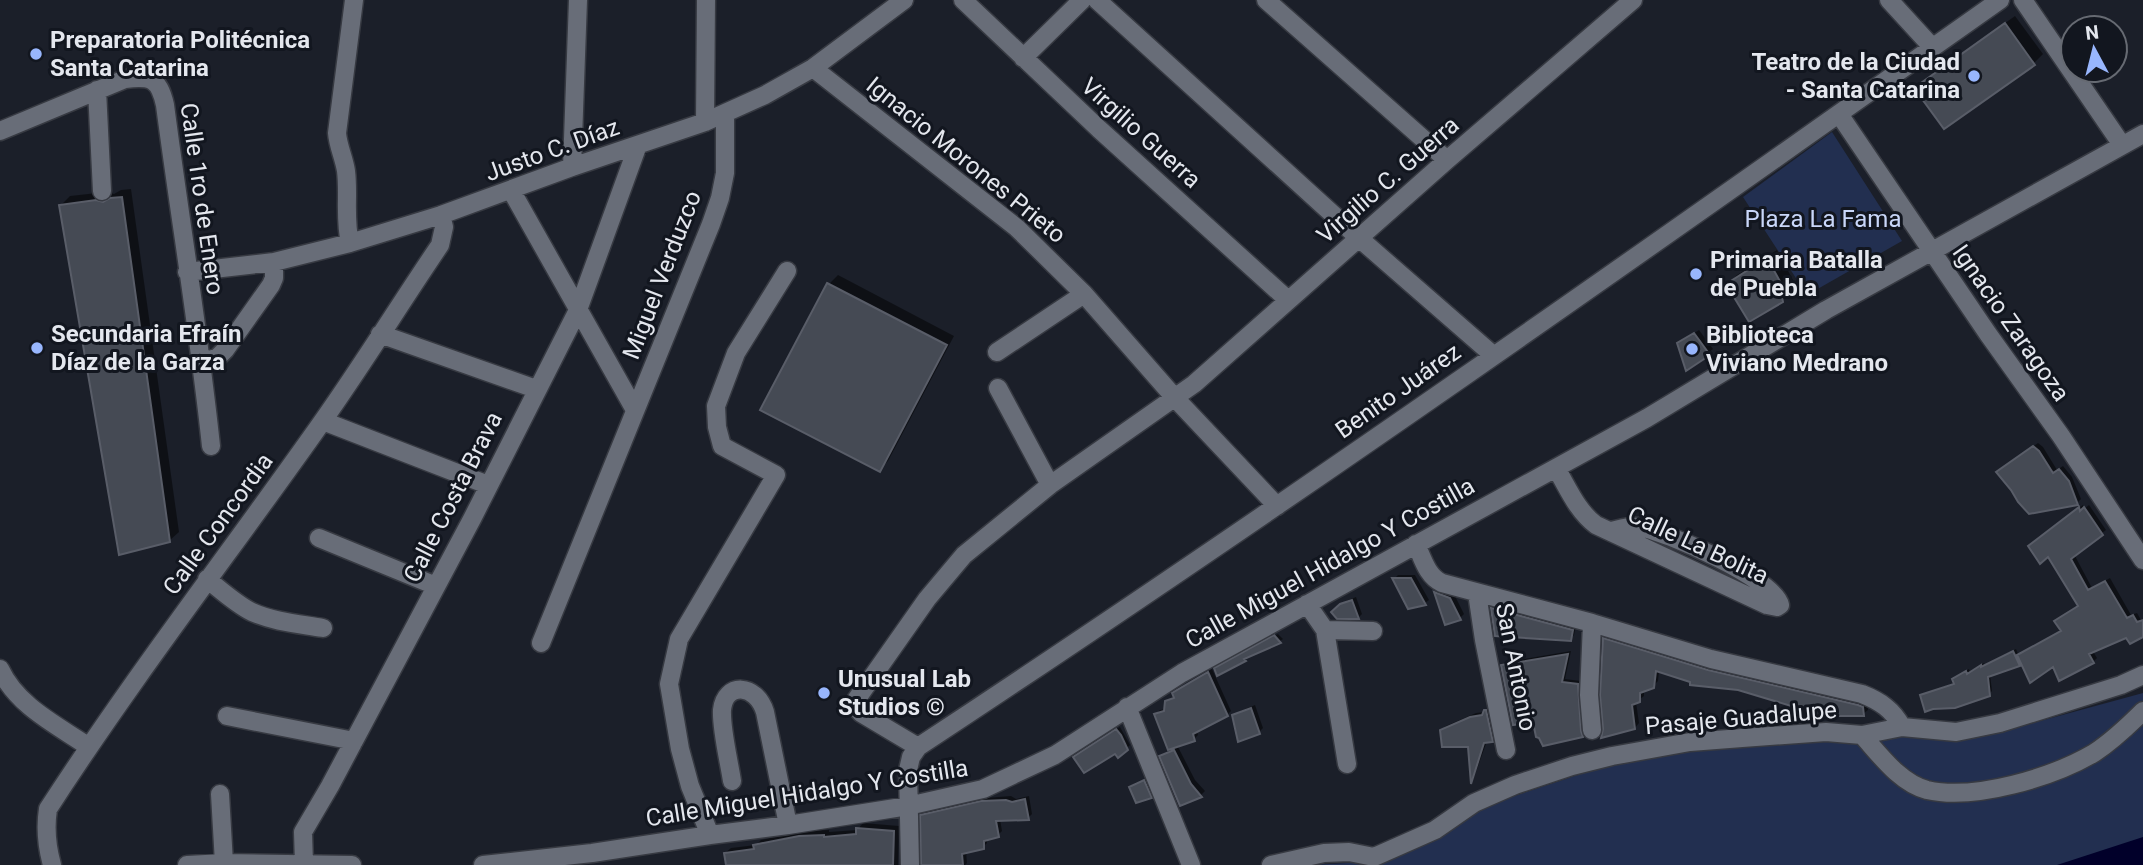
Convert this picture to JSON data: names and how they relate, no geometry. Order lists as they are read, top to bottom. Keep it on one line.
{"streets":{"street":["Virgilio Guerra","Justo C. Díaz","Ignacio Morones Prieto","Virgilio C. Guerra","Calle 1ro de Enero","Miguel Verduzco","Ignacio Zaragoza","Benito Juárez","Calle Costa Brava","Calle Concordia","Calle La Bolita","Calle Miguel Hidalgo Y Costilla","San Antonio","Pasaje Guadalupe"]},"crossings":[["Virgilio Guerra","Virgilio C. Guerra"],["Justo C. Díaz","Ignacio Morones Prieto"],["Justo C. Díaz","Calle 1ro de Enero"],["Justo C. Díaz","Miguel Verduzco"],["Justo C. Díaz","Calle Costa Brava"],["Justo C. Díaz","Calle Concordia"],["Ignacio Morones Prieto","Virgilio C. Guerra"],["Ignacio Morones Prieto","Benito Juárez"],["Ignacio Zaragoza","Benito Juárez"],["Ignacio Zaragoza","Calle Miguel Hidalgo Y Costilla"],["Calle Miguel Hidalgo Y Costilla","Pasaje Guadalupe"],["San Antonio","Pasaje Guadalupe"]],"parks":["Plaza La Fama"],"places":["Preparatoria Politécnica Santa Catarina","Teatro de la Ciudad - Santa Catarina","Primaria Batalla de Puebla","Secundaria Efraín Díaz de la Garza","Biblioteca Viviano Medrano","Unusual Lab Studios ©"],"north":"top"}
